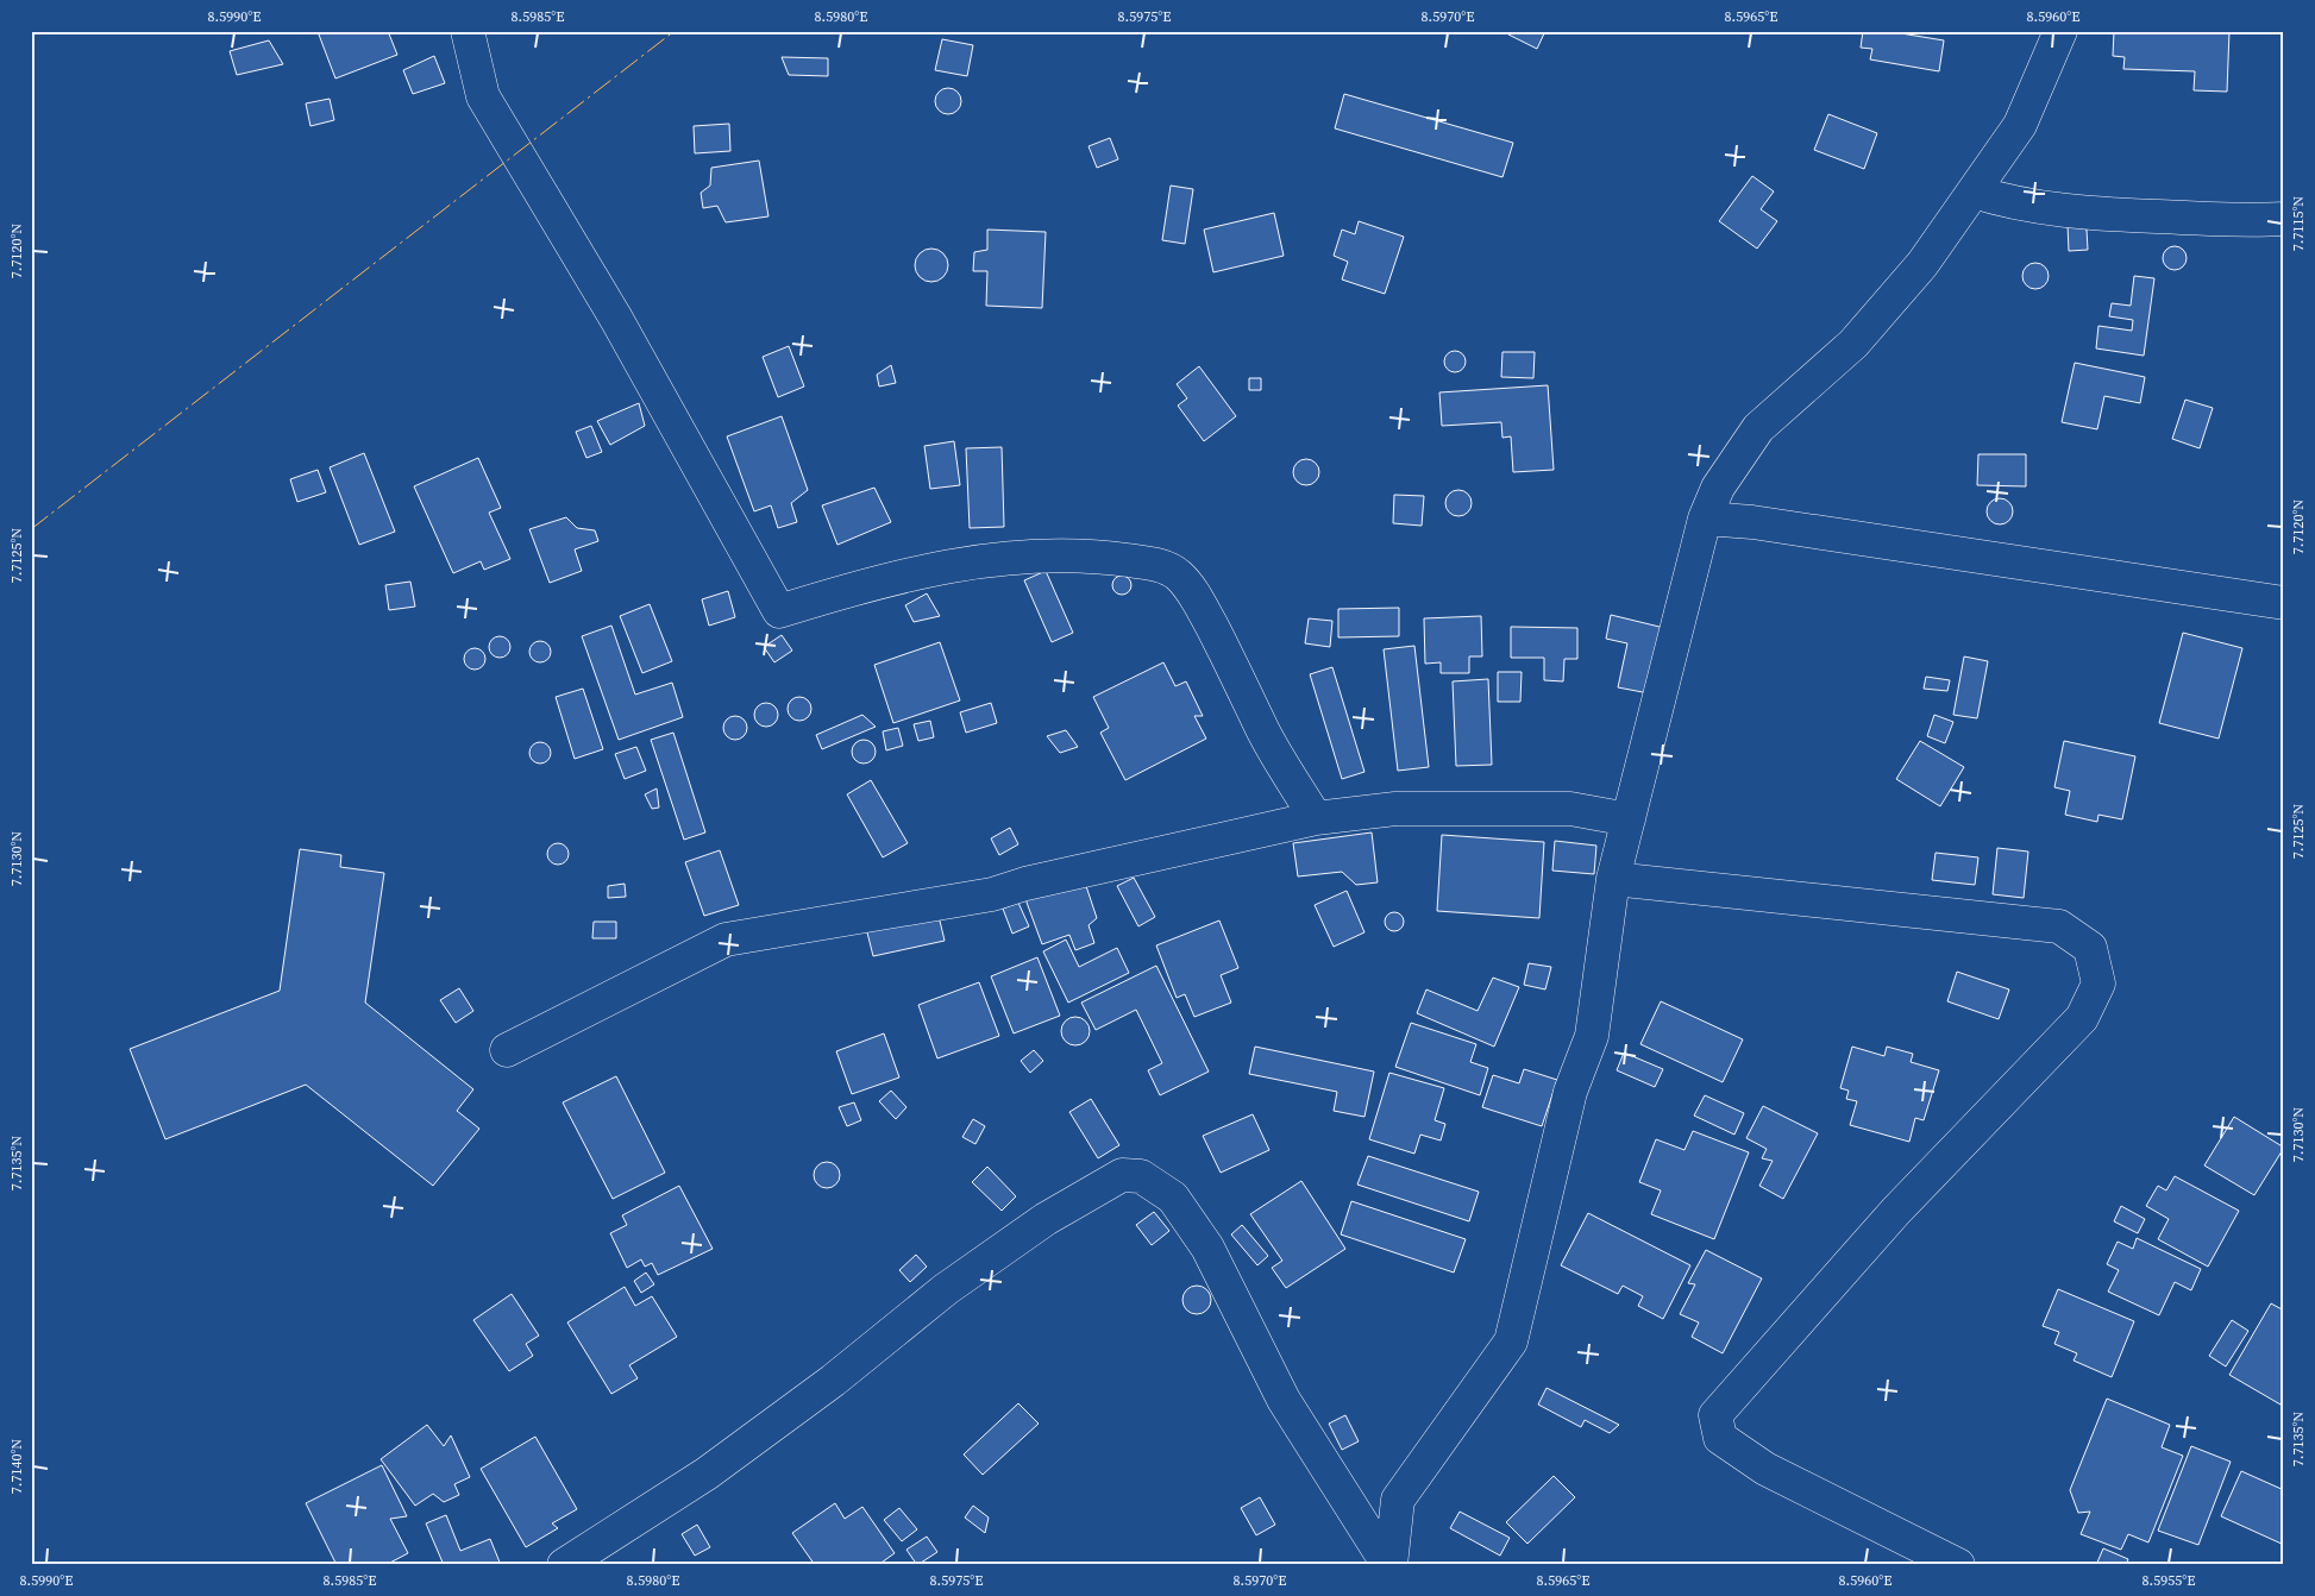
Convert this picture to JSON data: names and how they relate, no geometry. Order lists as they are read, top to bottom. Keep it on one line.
{"coordinates":["8.5990°E","8.5985°E","8.5980°E","8.5975°E","8.5970°E","8.5965°E","8.5960°E","7.7115°N","7.7120°N","7.7125°N","7.7130°N","7.7135°N","7.7140°N","8.5955°E"]}
